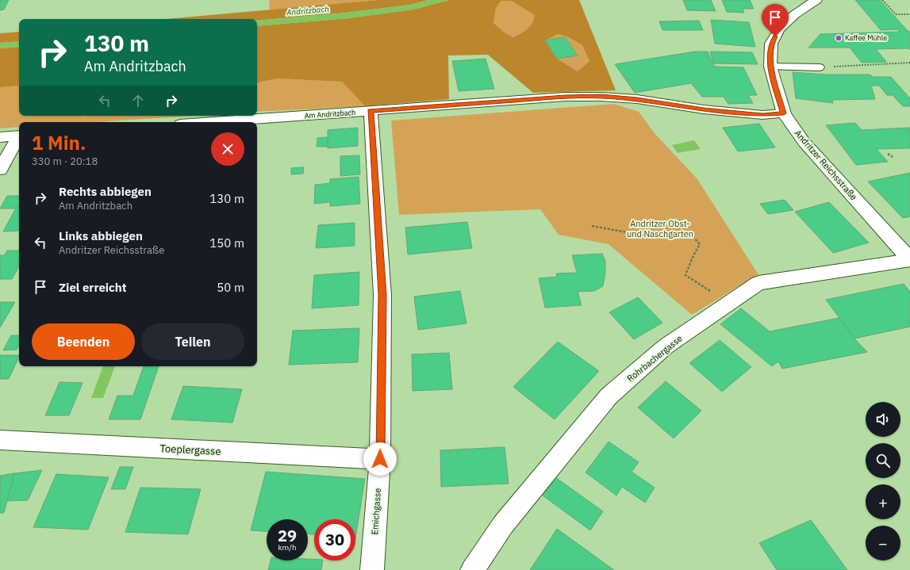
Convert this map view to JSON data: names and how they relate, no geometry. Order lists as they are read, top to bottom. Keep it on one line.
{"streets":{"street":["Am Andritzbach","Andritzer Reichsstraße","Rohrbachergasse","Toeplergasse","Emichgasse"]},"crossings":[["Am Andritzbach","Andritzer Reichsstraße"],["Am Andritzbach","Emichgasse"],["Andritzer Reichsstraße","Rohrbachergasse"],["Toeplergasse","Emichgasse"]],"water":["Andritzbach"],"parks":["Andritzer Obst- und Naschgarten"],"places":["Kaffee Mühle"],"page":{"turn":["130 m","Am Andritzbach"],"heading":["1 Min.","330 m · 20:18"],"list":[{"name":"Rechts abbiegen","note":"Am Andritzbach","value":"130 m"},{"name":"Links abbiegen","note":"Andritzer Reichsstraße","value":"150 m"},{"name":"Ziel erreicht","value":"50 m"}],"buttons":["Beenden","Teilen"],"map_buttons":["+","−"],"speed":"29 km/h","limit":"30"}}
